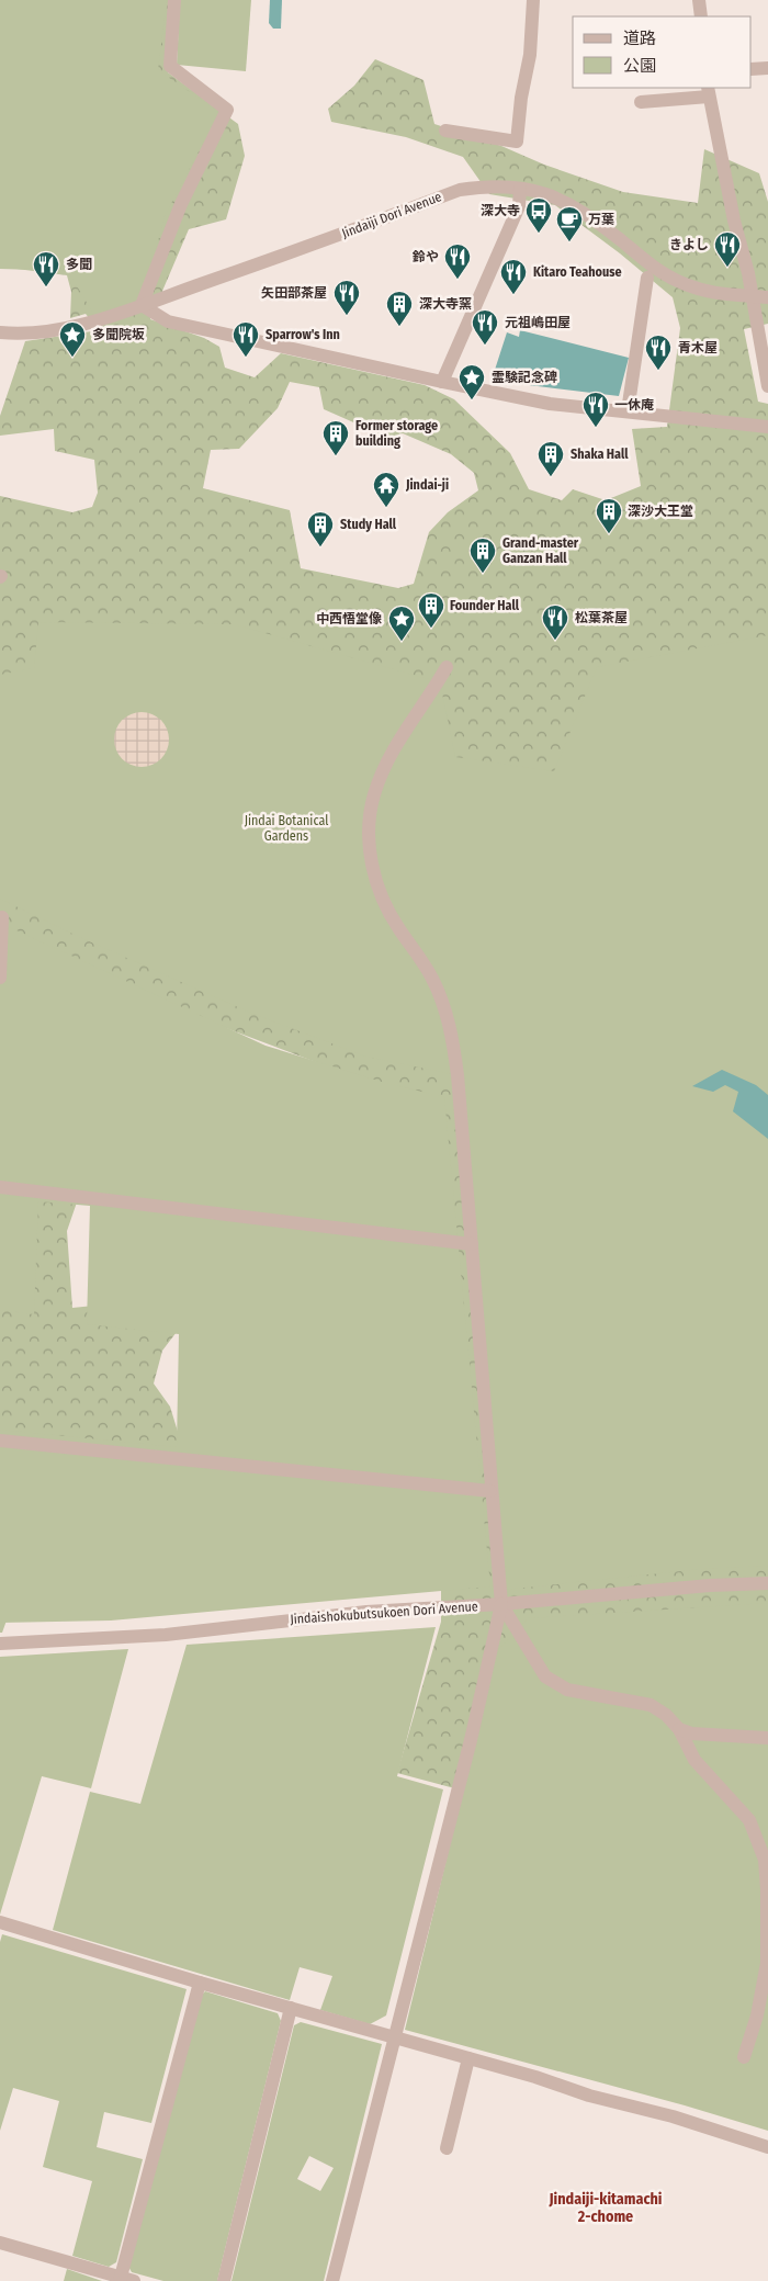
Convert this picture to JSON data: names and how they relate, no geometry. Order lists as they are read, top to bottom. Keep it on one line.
{"streets":{"street":["Jindaiji Dori Avenue","Jindaishokubutsukoen Dori Avenue"]},"districts":["Jindaiji-kitamachi 2-chome"],"parks":["Jindai Botanical Gardens"],"places":{"bus stop":["深大寺"],"cafe":["万葉"],"restaurant":["きよし","鈴や","多聞","Kitaro Teahouse","矢田部茶屋","元祖嶋田屋","Sparrow's Inn","青木屋","一休庵","松葉茶屋"],"building":["深大寺窯","Former storage building","Shaka Hall","深沙大王堂","Study Hall","Grand-master Ganzan Hall","Founder Hall"],"place":["多聞院坂","霊験記念碑","中西悟堂像"],"temple":["Jindai-ji"]},"legend":["道路","公園"]}
